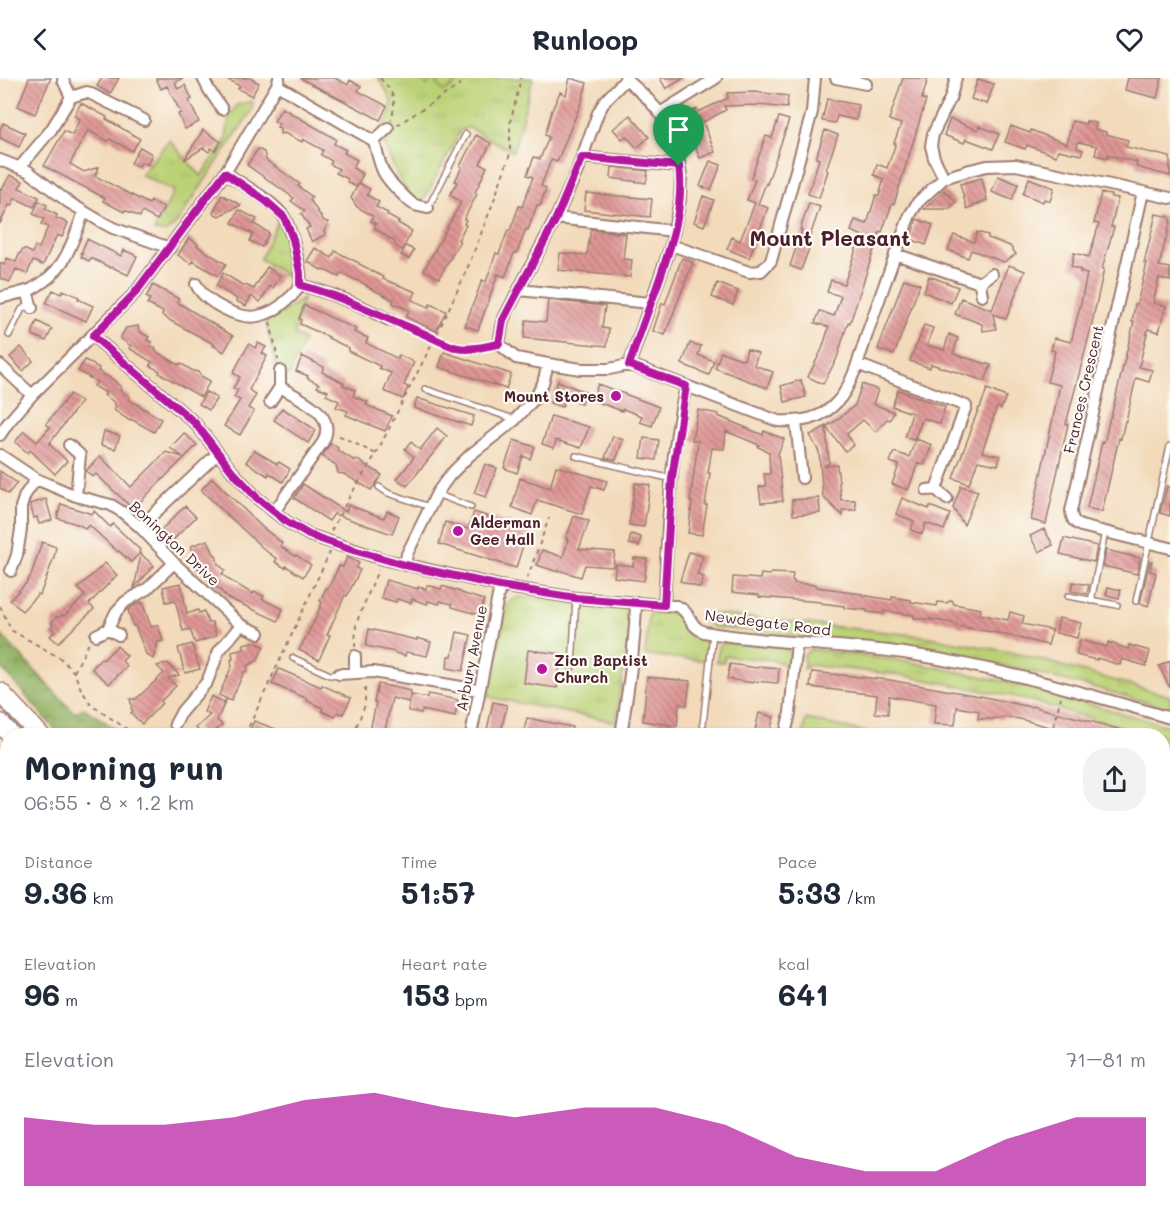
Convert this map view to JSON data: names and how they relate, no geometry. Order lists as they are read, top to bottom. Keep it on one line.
{"streets":{"street":["Frances Crescent","Bonington Drive","Newdegate Road","Arbury Avenue"]},"crossings":[["Newdegate Road","Arbury Avenue"]],"districts":["Mount Pleasant"],"places":["Mount Stores","Alderman Gee Hall","Zion Baptist Church"],"page":{"header":"Runloop","heading":["Morning run","06:55 · 8 × 1.2 km"],"stats":[["Distance","9.36 km"],["Time","51:57"],["Pace","5:33 /km"],["Elevation","96 m"],["Heart rate","153 bpm"],["kcal","641"]],"chart":["Elevation","71–81 m"]}}
